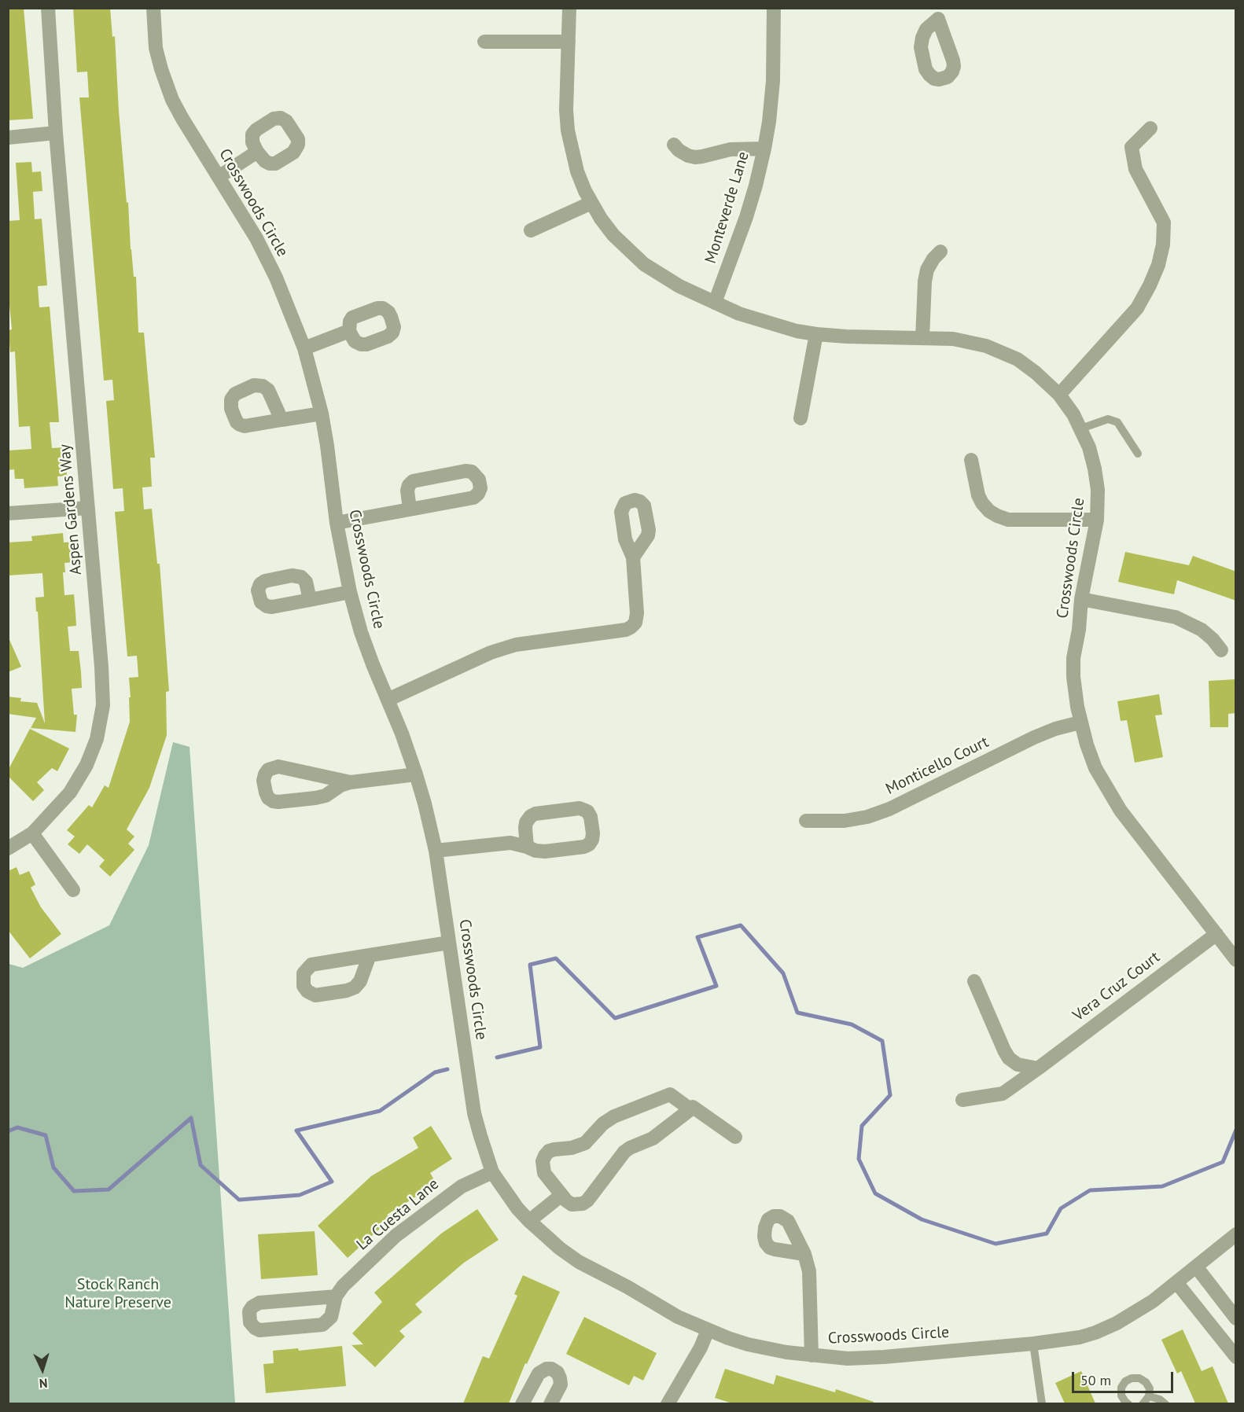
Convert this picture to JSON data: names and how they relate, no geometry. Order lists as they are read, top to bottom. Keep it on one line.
{"streets":{"street":["Crosswoods Circle","Monteverde Lane","Aspen Gardens Way","Monticello Court","Vera Cruz Court","La Cuesta Lane"]},"crossings":[["Crosswoods Circle","Monteverde Lane"],["Crosswoods Circle","Monticello Court"],["Crosswoods Circle","Vera Cruz Court"],["Crosswoods Circle","La Cuesta Lane"]],"parks":["Stock Ranch Nature Preserve"],"scale_bar":"50 m","north":"bottom"}
